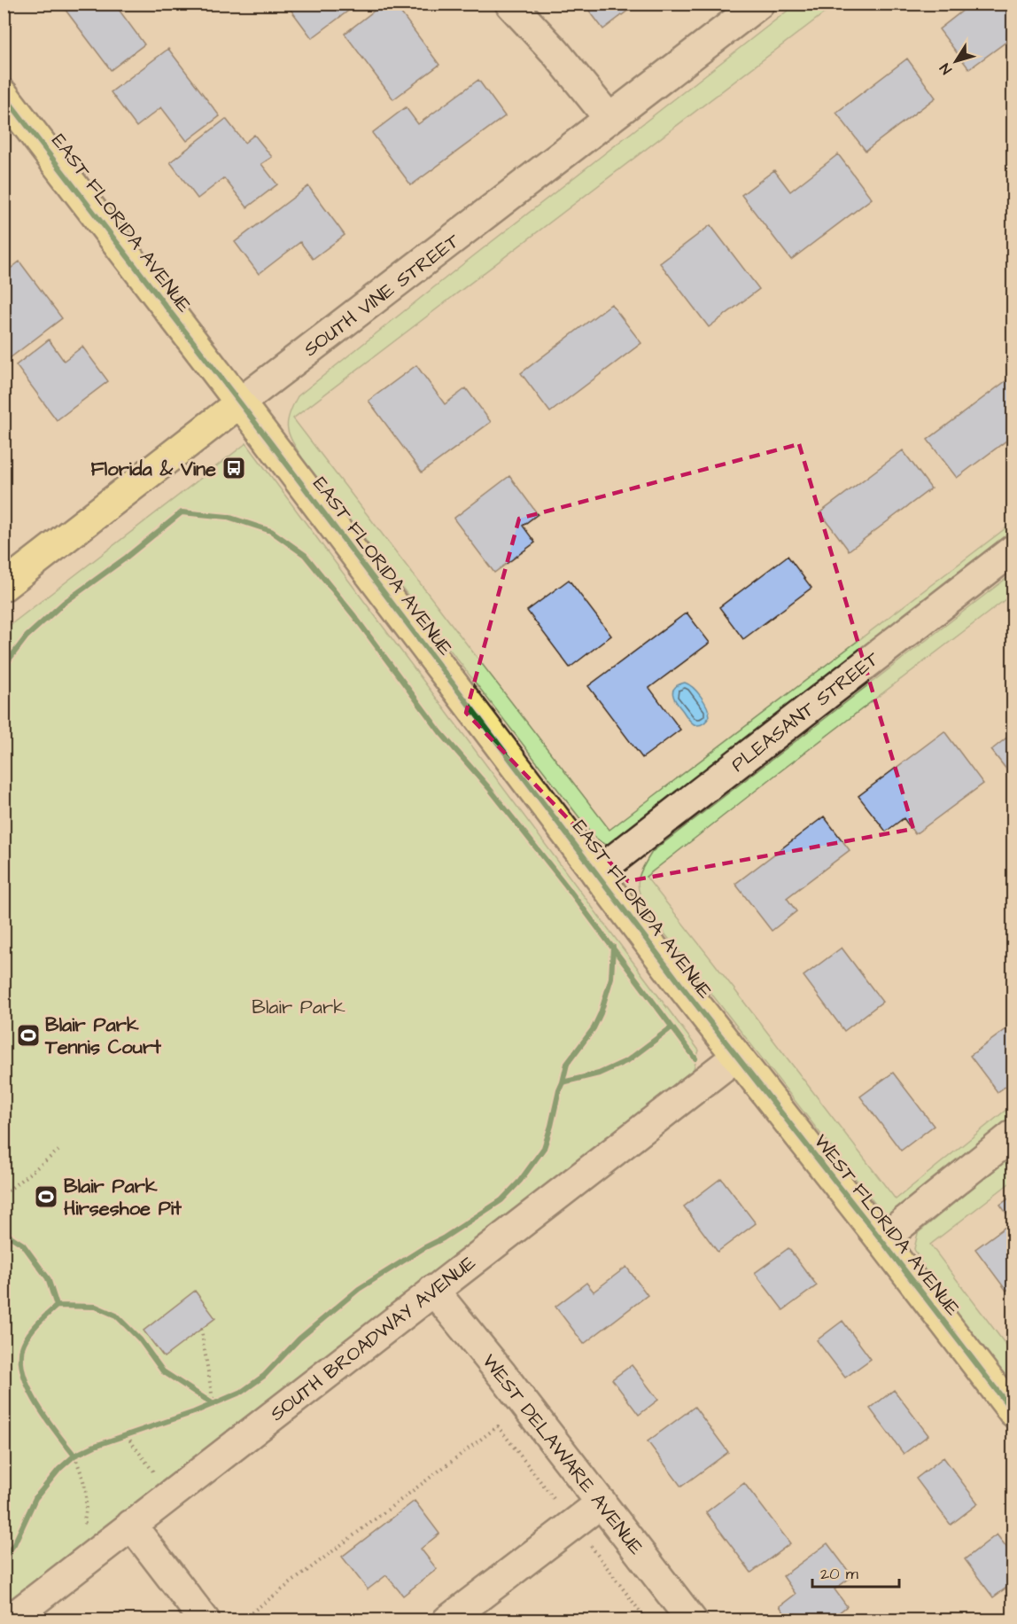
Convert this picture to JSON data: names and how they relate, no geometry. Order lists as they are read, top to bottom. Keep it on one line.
{"streets":{"main road":["EAST FLORIDA AVENUE","SOUTH VINE STREET","WEST FLORIDA AVENUE"],"street":["PLEASANT STREET","SOUTH BROADWAY AVENUE","WEST DELAWARE AVENUE"]},"crossings":[["EAST FLORIDA AVENUE","SOUTH VINE STREET"],["EAST FLORIDA AVENUE","PLEASANT STREET"],["EAST FLORIDA AVENUE","WEST FLORIDA AVENUE"],["EAST FLORIDA AVENUE","SOUTH BROADWAY AVENUE"],["WEST FLORIDA AVENUE","SOUTH BROADWAY AVENUE"],["SOUTH BROADWAY AVENUE","WEST DELAWARE AVENUE"]],"parks":["Blair Park"],"places":{"bus stop":["Florida & Vine"],"sports":["Blair Park Tennis Court","Blair Park Hirseshoe Pit"]},"scale_bar":"20 m","north":"bottom left"}
